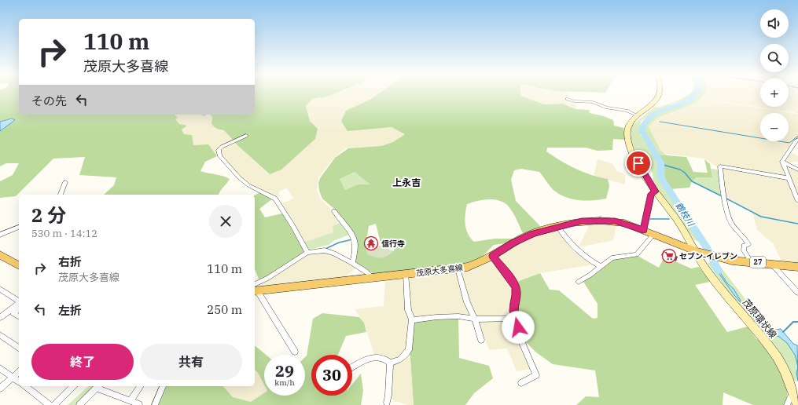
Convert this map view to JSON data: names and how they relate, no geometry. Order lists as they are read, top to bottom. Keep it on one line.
{"streets":{"main road":["27","茂原大多喜線","茂原環状線"]},"crossings":[["茂原大多喜線","茂原環状線"]],"districts":["上永吉"],"water":["鶴枝川"],"places":{"temple":["信行寺"],"supermarket":["セブン-イレブン"]},"page":{"map_buttons":["+","−"],"turn":["110 m","茂原大多喜線"],"then":"その先","heading":["2 分","530 m · 14:12"],"list":[{"name":"右折","note":"茂原大多喜線","value":"110 m"},{"name":"左折","value":"250 m"}],"buttons":["終了","共有"],"speed":"29 km/h","limit":"30"}}
